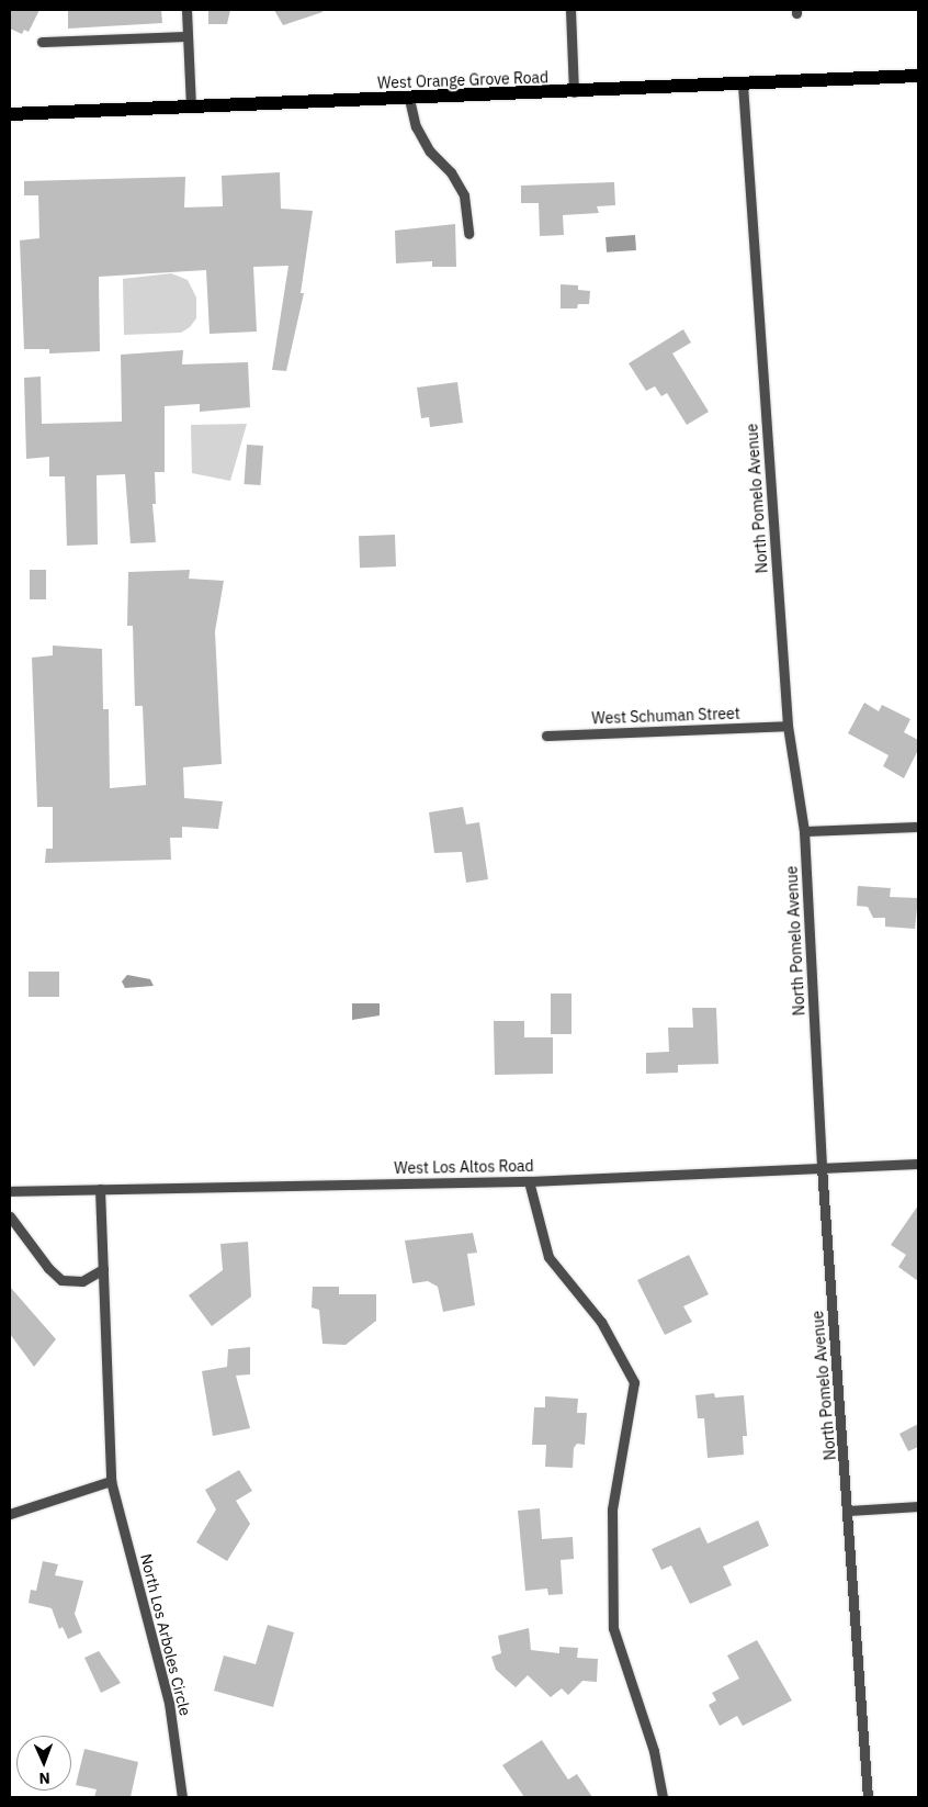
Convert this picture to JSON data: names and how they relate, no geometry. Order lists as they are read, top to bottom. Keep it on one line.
{"streets":{"main road":["West Orange Grove Road"],"street":["North Pomelo Avenue","West Schuman Street","West Los Altos Road","North Los Arboles Circle"]},"crossings":[["West Orange Grove Road","North Pomelo Avenue"],["North Pomelo Avenue","West Schuman Street"],["North Pomelo Avenue","West Los Altos Road"],["West Los Altos Road","North Los Arboles Circle"]],"north":"bottom"}
